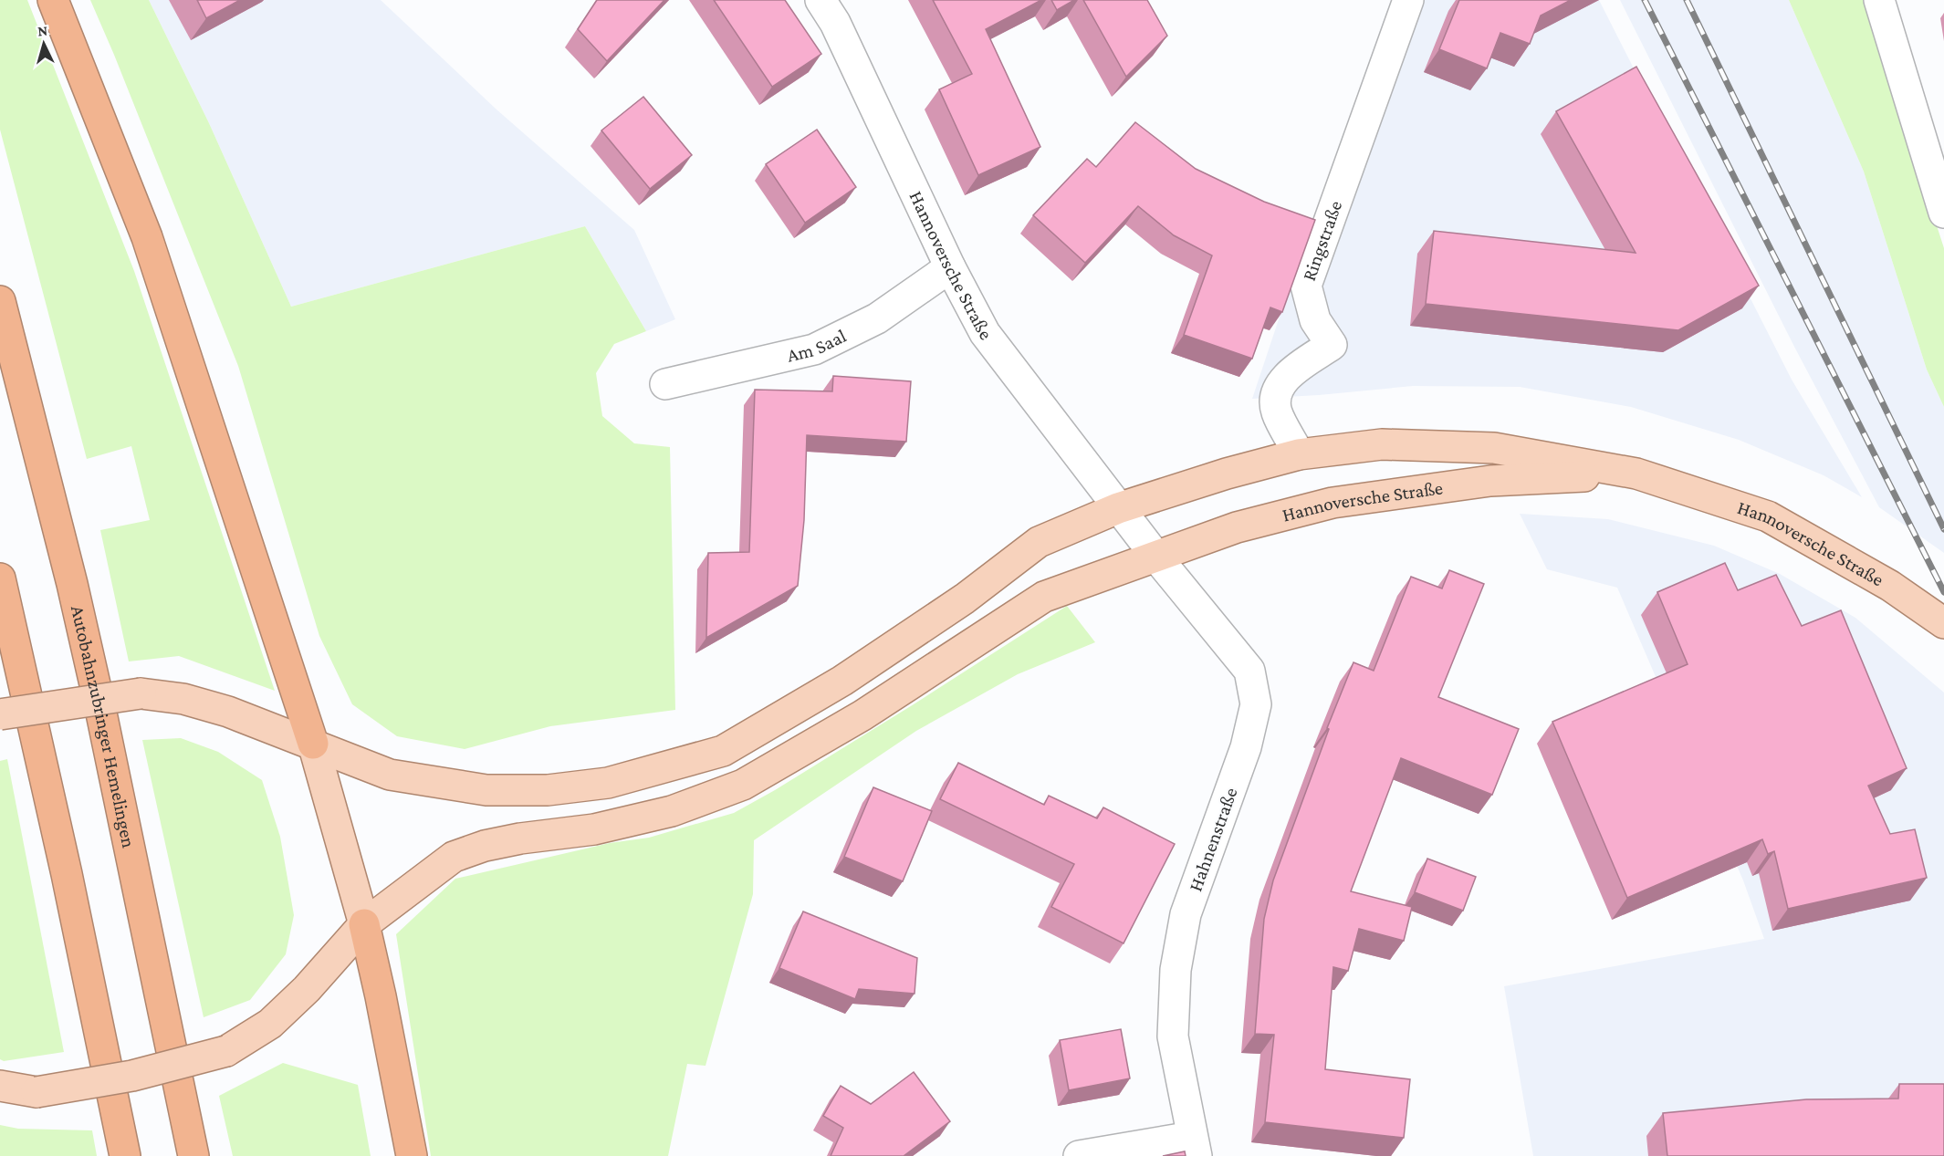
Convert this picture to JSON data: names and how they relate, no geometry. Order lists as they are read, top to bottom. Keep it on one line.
{"streets":{"highway":["Autobahnzubringer Hemelingen"],"main road":["Hannoversche Straße"],"street":["Ringstraße","Am Saal","Hahnenstraße"]},"crossings":[["Ringstraße","Hannoversche Straße"],["Hannoversche Straße","Am Saal"],["Hannoversche Straße","Hahnenstraße"]],"north":"top"}
